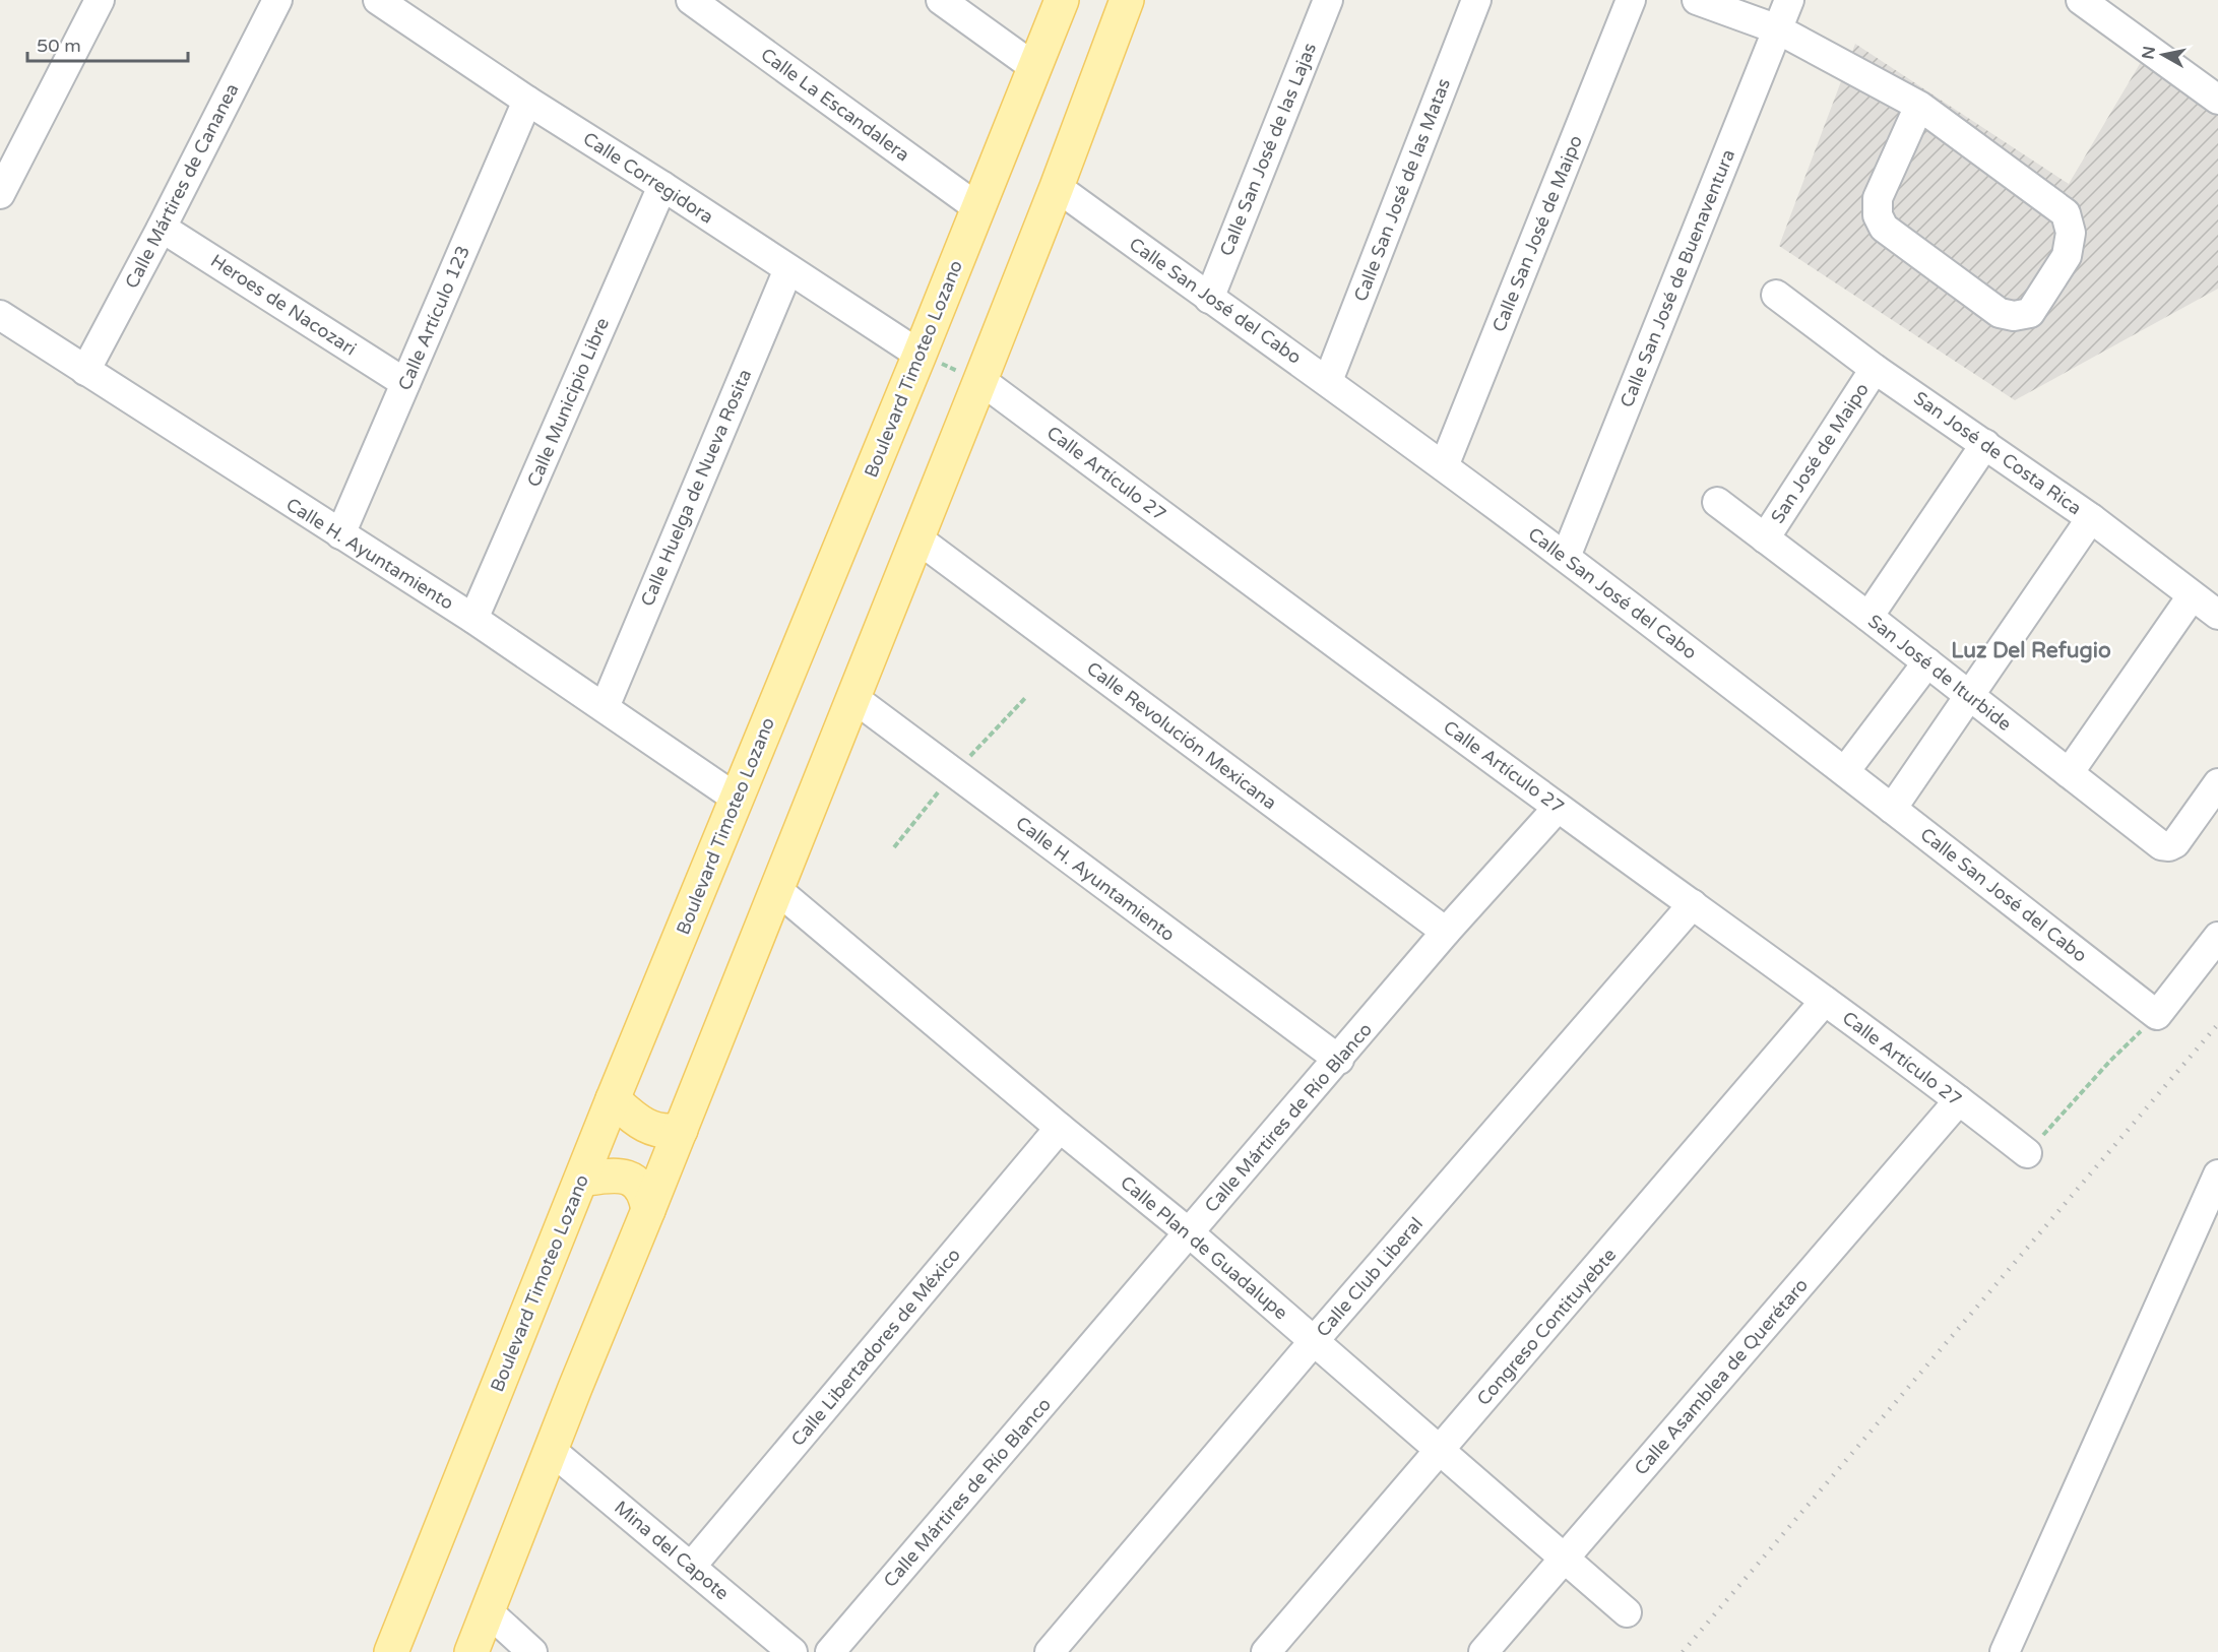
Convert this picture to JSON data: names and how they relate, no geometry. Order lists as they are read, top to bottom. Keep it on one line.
{"streets":{"main road":["Boulevard Timoteo Lozano"],"street":["Calle La Escandalera","Calle San José de las Lajas","Calle Corregidora","Calle Mártires de Cananea","Calle San José de las Matas","Calle San José de Maipo","Calle San José de Buenaventura","Calle San José del Cabo","Heroes de Nacozari","Calle Artículo 123","Calle Municipio Libre","San José de Maipo","San José de Costa Rica","Calle Artículo 27","Calle Huelga de Nueva Rosita","Calle H. Ayuntamiento","San José de Iturbide","Calle Revolución Mexicana","Calle Mártires de Río Blanco","Calle Plan de Guadalupe","Calle Club Liberal","Congreso Contituyebte","Calle Libertadores de México","Calle Asamblea de Querétaro","Mina del Capote"]},"crossings":[["Calle La Escandalera","Boulevard Timoteo Lozano"],["Calle San José de las Lajas","Calle San José del Cabo"],["Calle Corregidora","Calle Artículo 123"],["Calle Corregidora","Boulevard Timoteo Lozano"],["Calle Corregidora","Calle Municipio Libre"],["Calle Corregidora","Calle Huelga de Nueva Rosita"],["Calle Mártires de Cananea","Heroes de Nacozari"],["Calle Mártires de Cananea","Calle H. Ayuntamiento"],["Calle San José de las Matas","Calle San José del Cabo"],["Calle San José de Maipo","Calle San José del Cabo"],["Calle San José de Buenaventura","Calle San José del Cabo"],["Heroes de Nacozari","Calle Artículo 123"],["Calle Artículo 123","Calle H. Ayuntamiento"],["Boulevard Timoteo Lozano","Calle H. Ayuntamiento"],["Calle Municipio Libre","Calle H. Ayuntamiento"],["San José de Maipo","San José de Costa Rica"],["San José de Maipo","San José de Iturbide"],["Calle Artículo 27","Calle Mártires de Río Blanco"],["Calle Artículo 27","Calle Club Liberal"],["Calle Artículo 27","Congreso Contituyebte"],["Calle Artículo 27","Calle Asamblea de Querétaro"],["Calle Huelga de Nueva Rosita","Calle H. Ayuntamiento"],["Calle H. Ayuntamiento","Calle Mártires de Río Blanco"],["Calle Revolución Mexicana","Calle Mártires de Río Blanco"],["Calle Mártires de Río Blanco","Calle Plan de Guadalupe"],["Calle Plan de Guadalupe","Calle Club Liberal"],["Calle Plan de Guadalupe","Congreso Contituyebte"],["Calle Plan de Guadalupe","Calle Libertadores de México"],["Calle Plan de Guadalupe","Calle Asamblea de Querétaro"],["Calle Libertadores de México","Mina del Capote"]],"districts":["Luz Del Refugio"],"scale_bar":"50 m","north":"left"}
